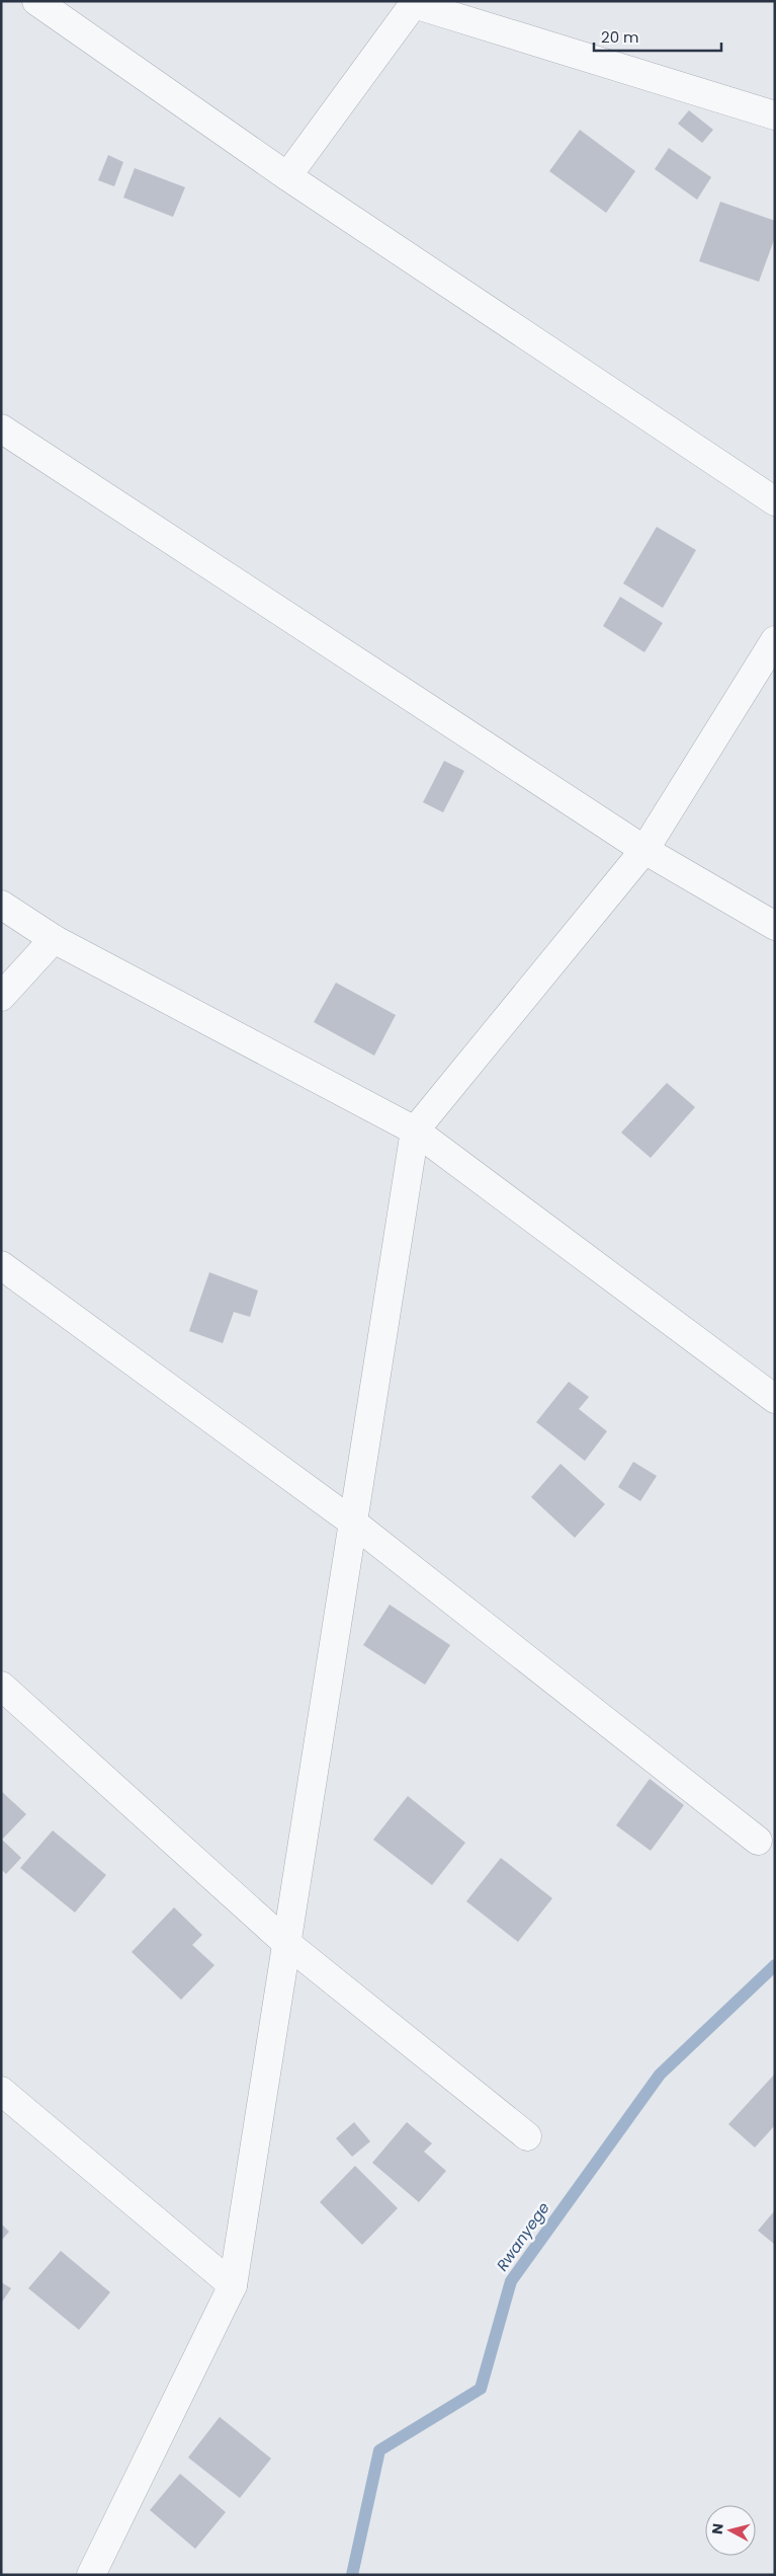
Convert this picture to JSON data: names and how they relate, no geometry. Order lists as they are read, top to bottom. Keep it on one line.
{"water":["Rwanyege"],"scale_bar":"20 m","north":"left"}
